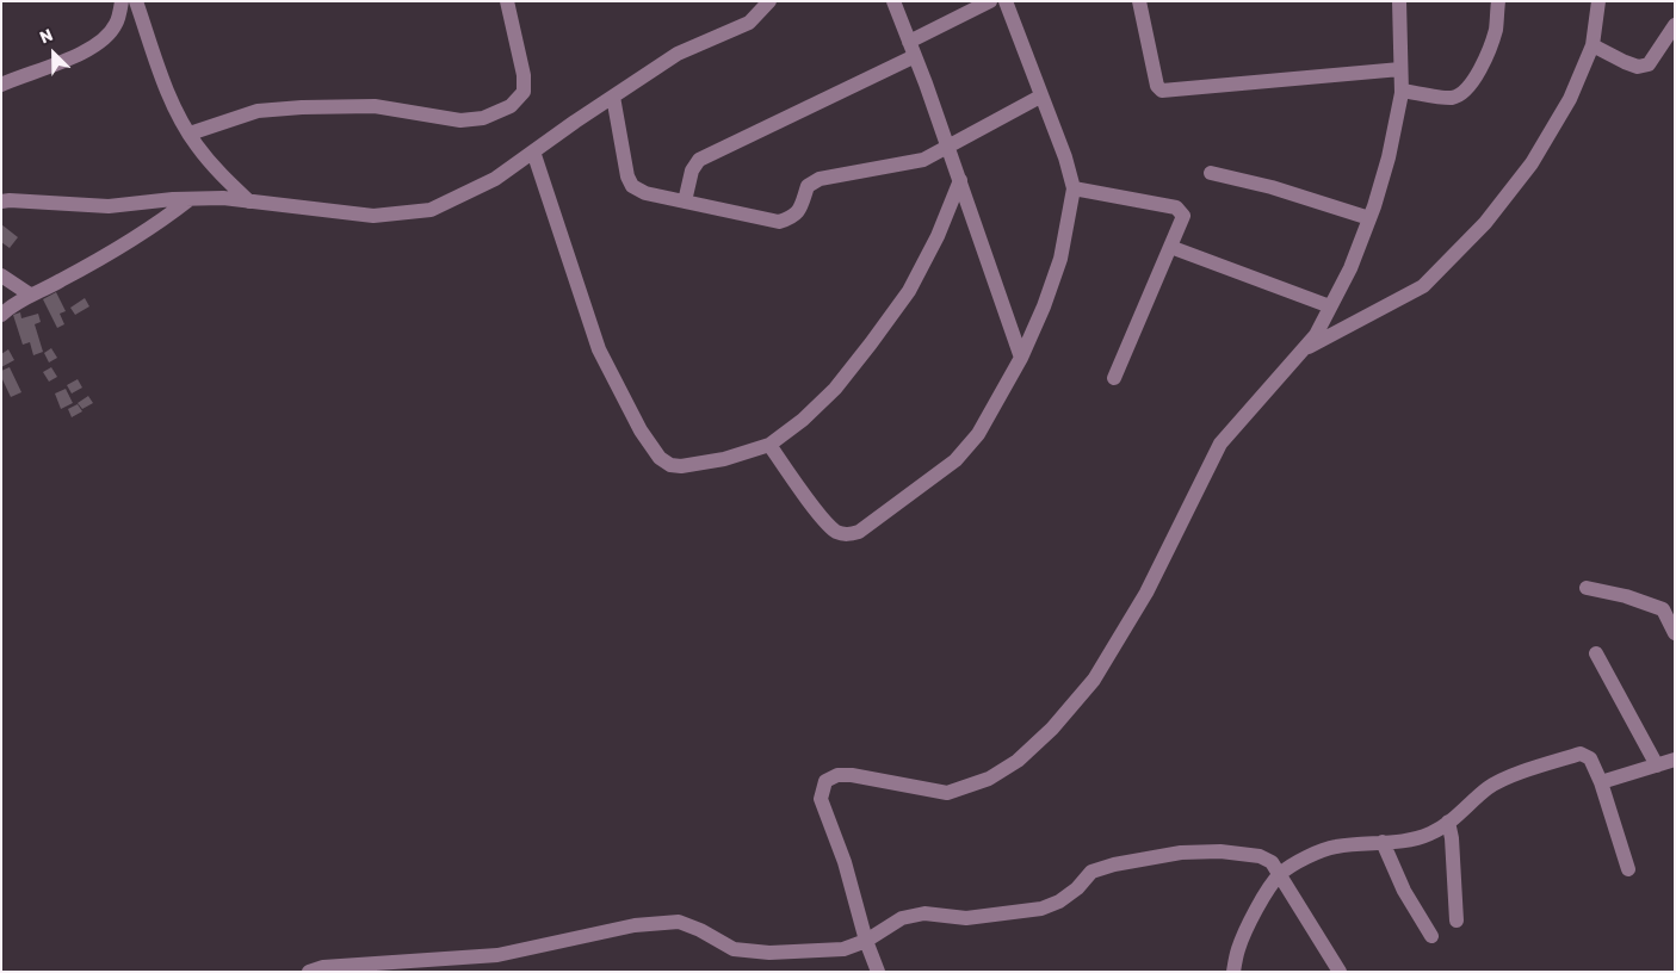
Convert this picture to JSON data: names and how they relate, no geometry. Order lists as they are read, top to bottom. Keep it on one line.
{"north":"top left"}
